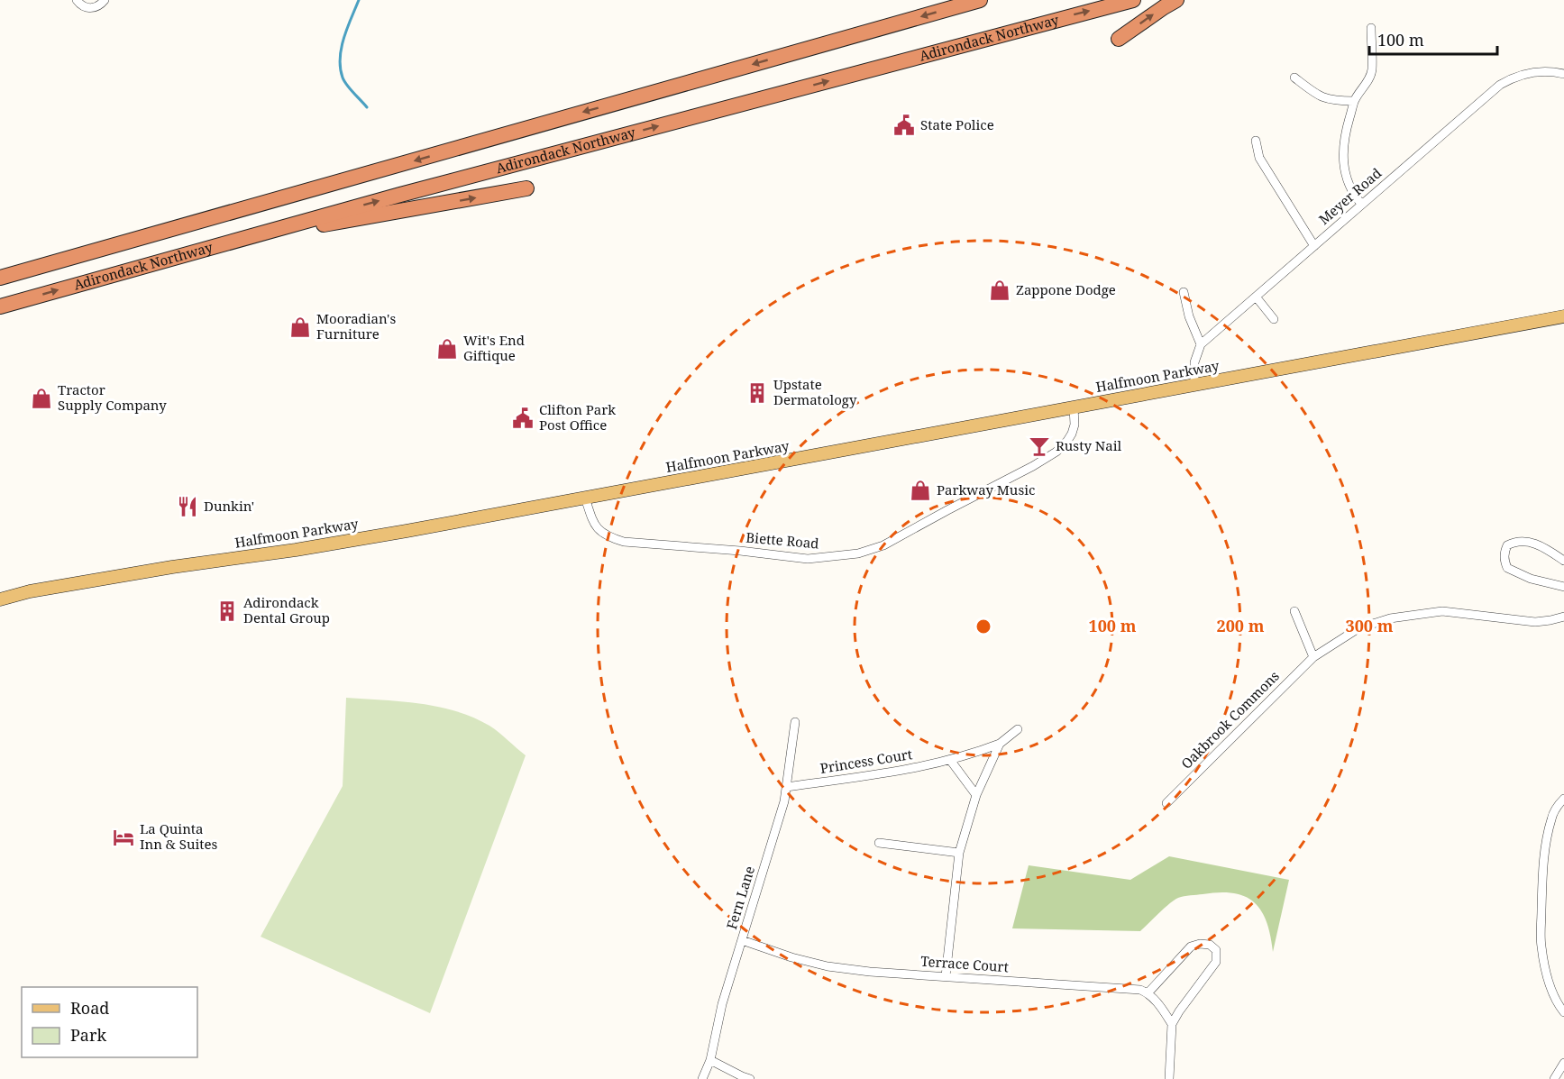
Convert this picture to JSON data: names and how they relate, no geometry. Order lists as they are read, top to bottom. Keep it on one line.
{"streets":{"highway":["Adirondack Northway"],"main road":["Halfmoon Parkway"],"street":["Meyer Road","Biette Road","Oakbrook Commons","Princess Court","Fern Lane","Terrace Court"]},"crossings":[["Halfmoon Parkway","Biette Road"],["Princess Court","Fern Lane"],["Princess Court","Terrace Court"],["Fern Lane","Terrace Court"]],"places":{"public building":["State Police","Clifton Park Post Office"],"shop":["Zappone Dodge","Mooradian's Furniture","Wit's End Giftique","Tractor Supply Company","Parkway Music"],"building":["Upstate Dermatology","Adirondack Dental Group"],"bar":["Rusty Nail"],"restaurant":["Dunkin'"],"hotel":["La Quinta Inn & Suites"]},"legend":["Road","Park"],"scale_bar":"100 m","rings":["100 m","200 m","300 m"]}
